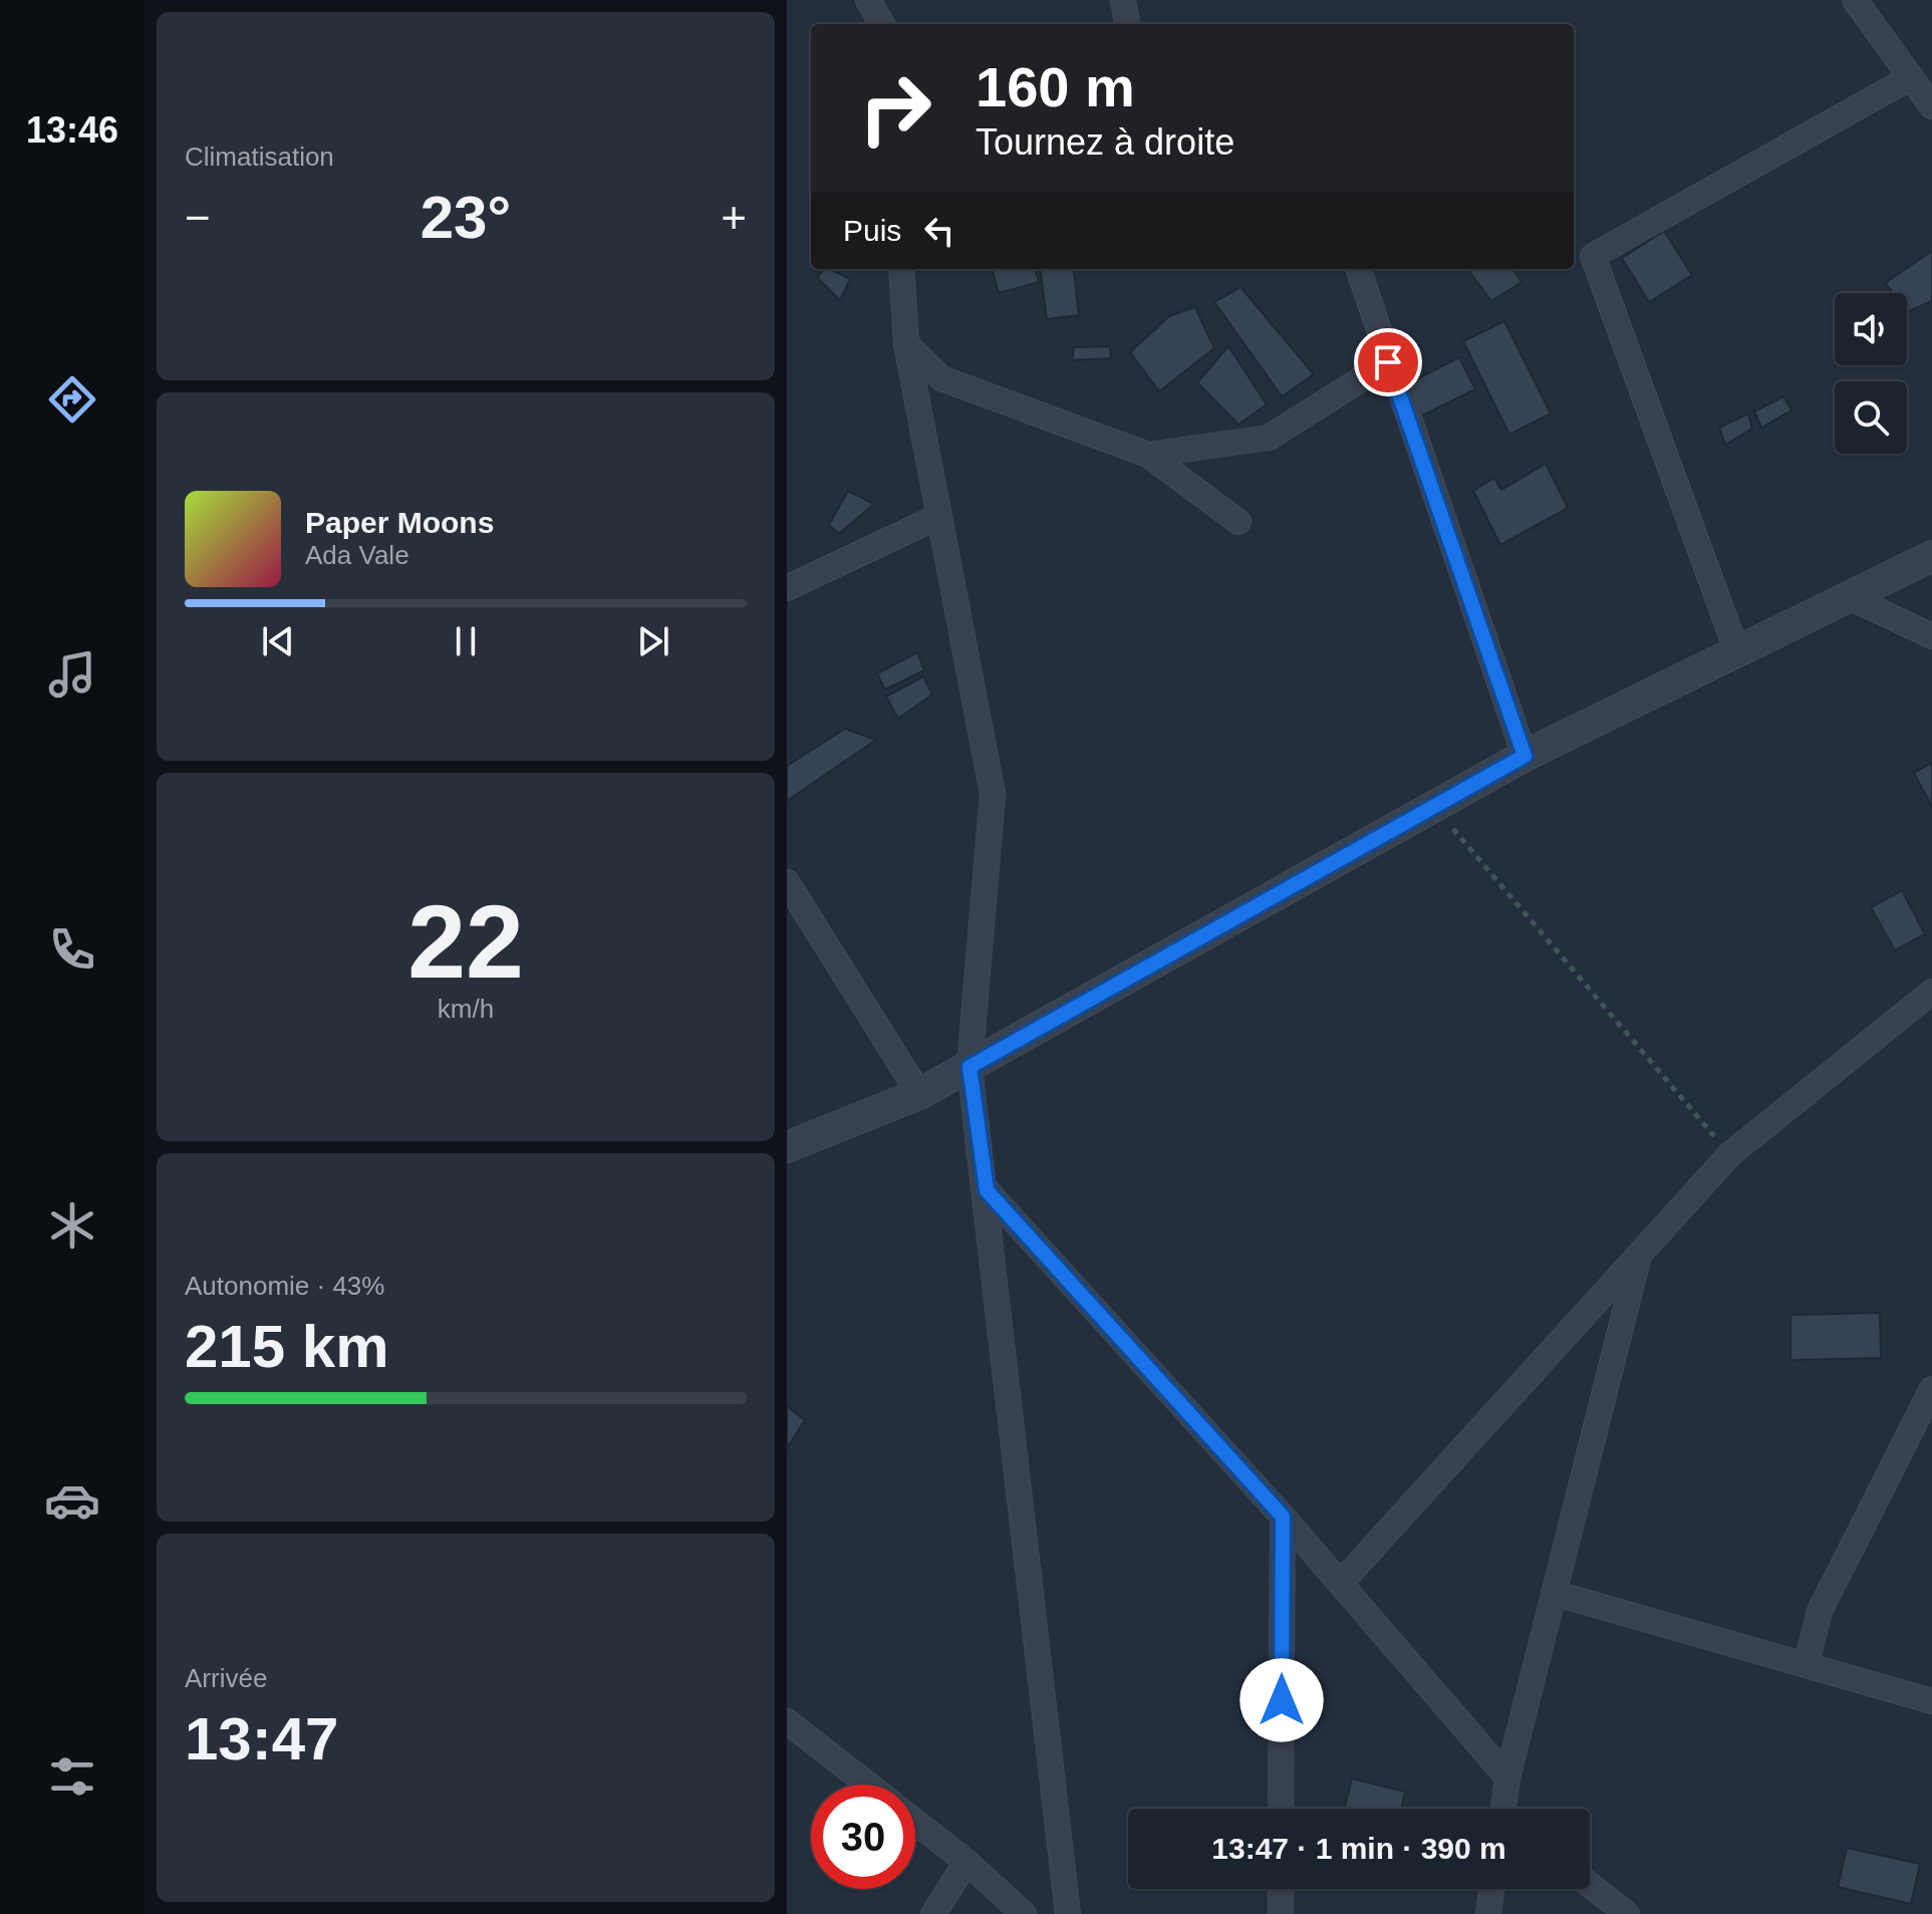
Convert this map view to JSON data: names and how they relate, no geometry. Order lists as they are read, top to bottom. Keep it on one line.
{"page":{"tabs":"13:46","tile":["Climatisation",["22","km/h"],["Autonomie · 43%","215 km"],["Arrivée","13:47"]],"turn":["160 m","Tournez à droite"],"heat":["−","23°","+"],"then":"Puis","song":["Paper Moons","Ada Vale"],"limit":"30","trip":"13:47 · 1 min · 390 m"}}
